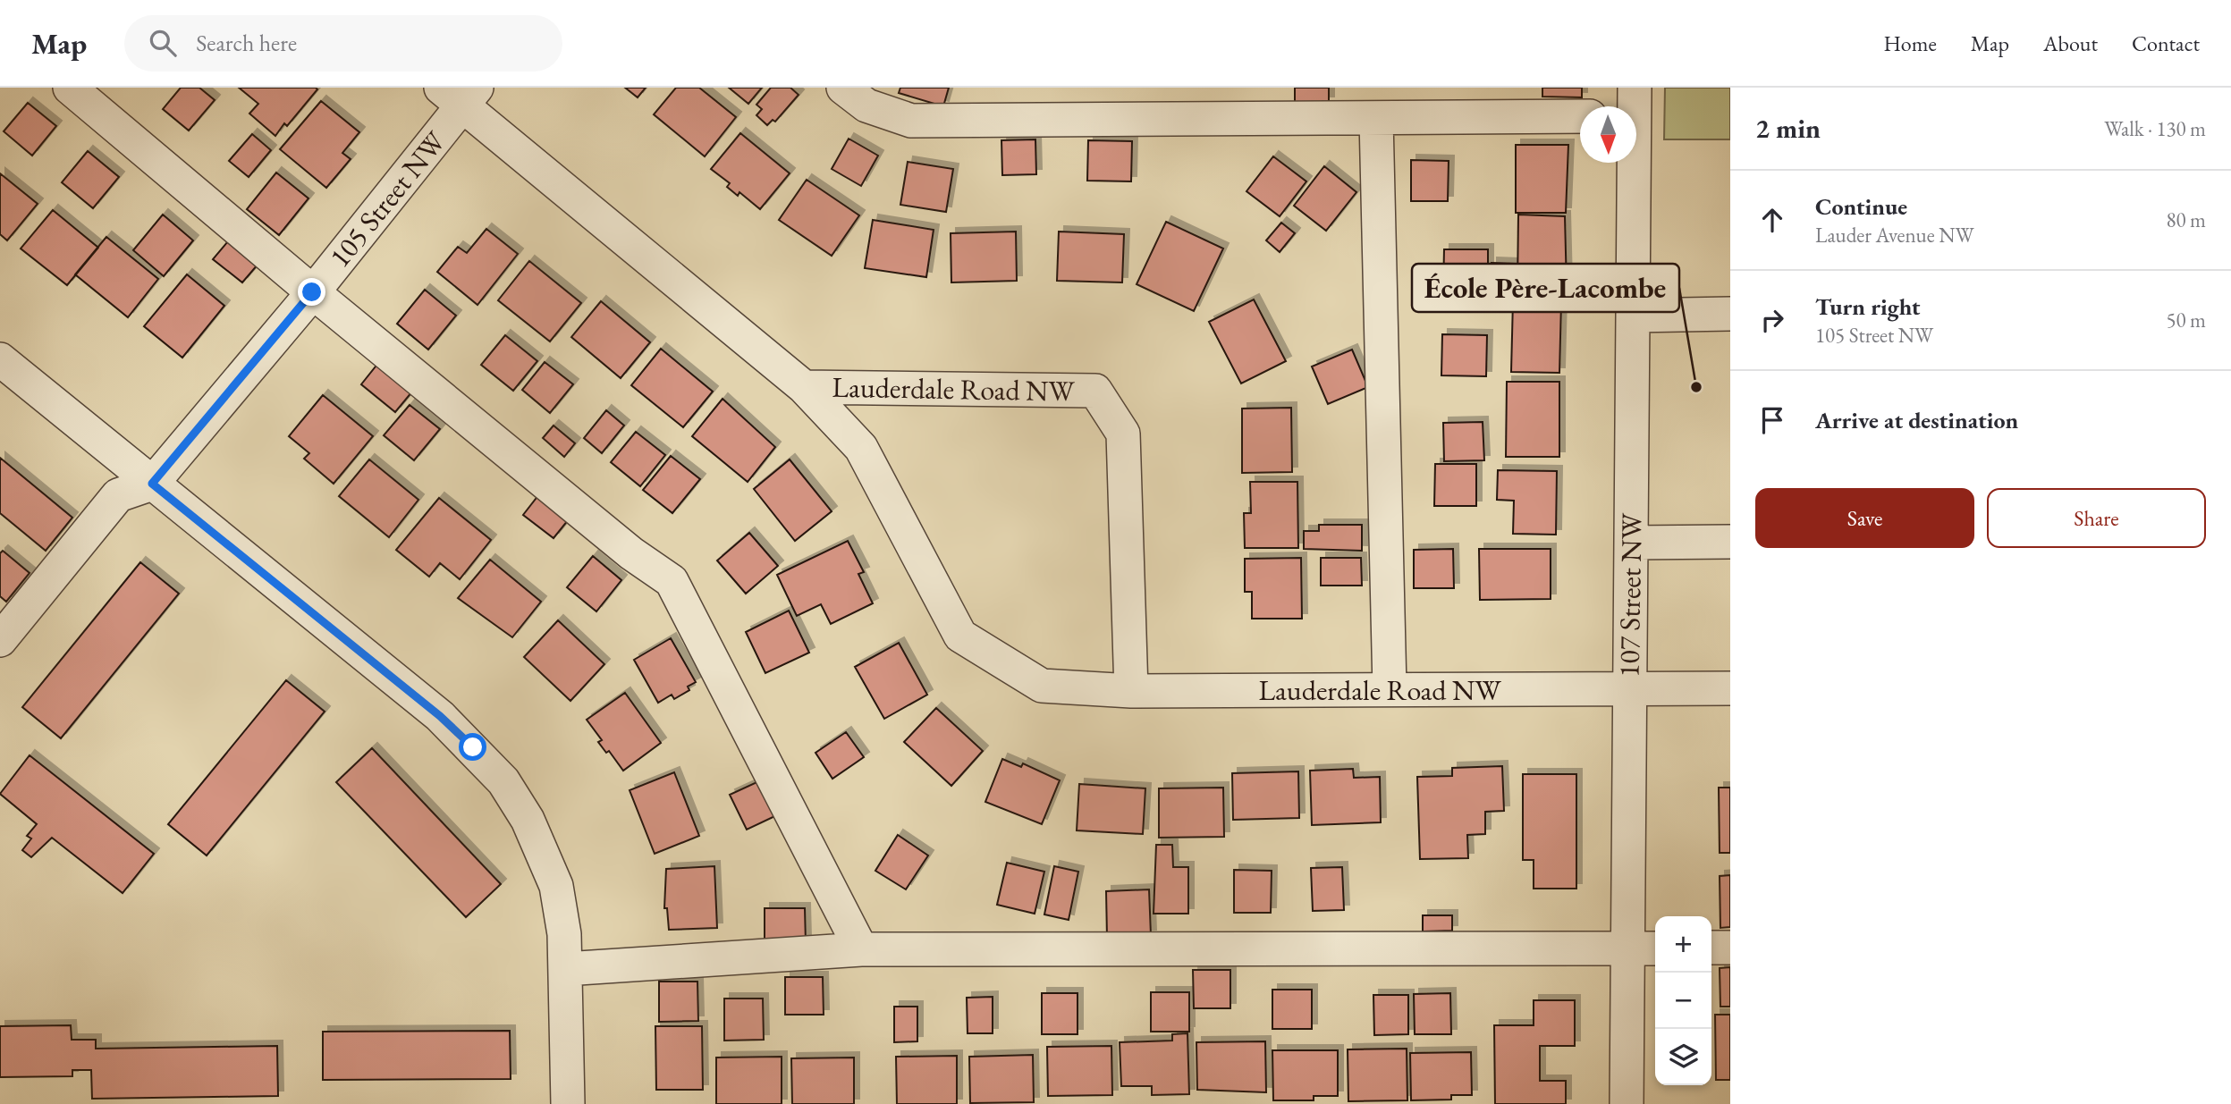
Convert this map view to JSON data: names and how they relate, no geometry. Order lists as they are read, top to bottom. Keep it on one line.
{"streets":{"street":["105 Street NW","Lauderdale Road NW","107 Street NW"]},"crossings":[["105 Street NW","Lauderdale Road NW"],["Lauderdale Road NW","107 Street NW"]],"places":["École Père-Lacombe"],"north":"bottom","page":{"header":"Map","search":"Search here","nav":["Home","Map","About","Contact"],"heading":["2 min","Walk · 130 m"],"list":[["Continue","Lauder Avenue NW","80 m"],["Turn right","105 Street NW","50 m"],"Arrive at destination"],"buttons":["Save","Share"],"map_buttons":["+","−"]}}
